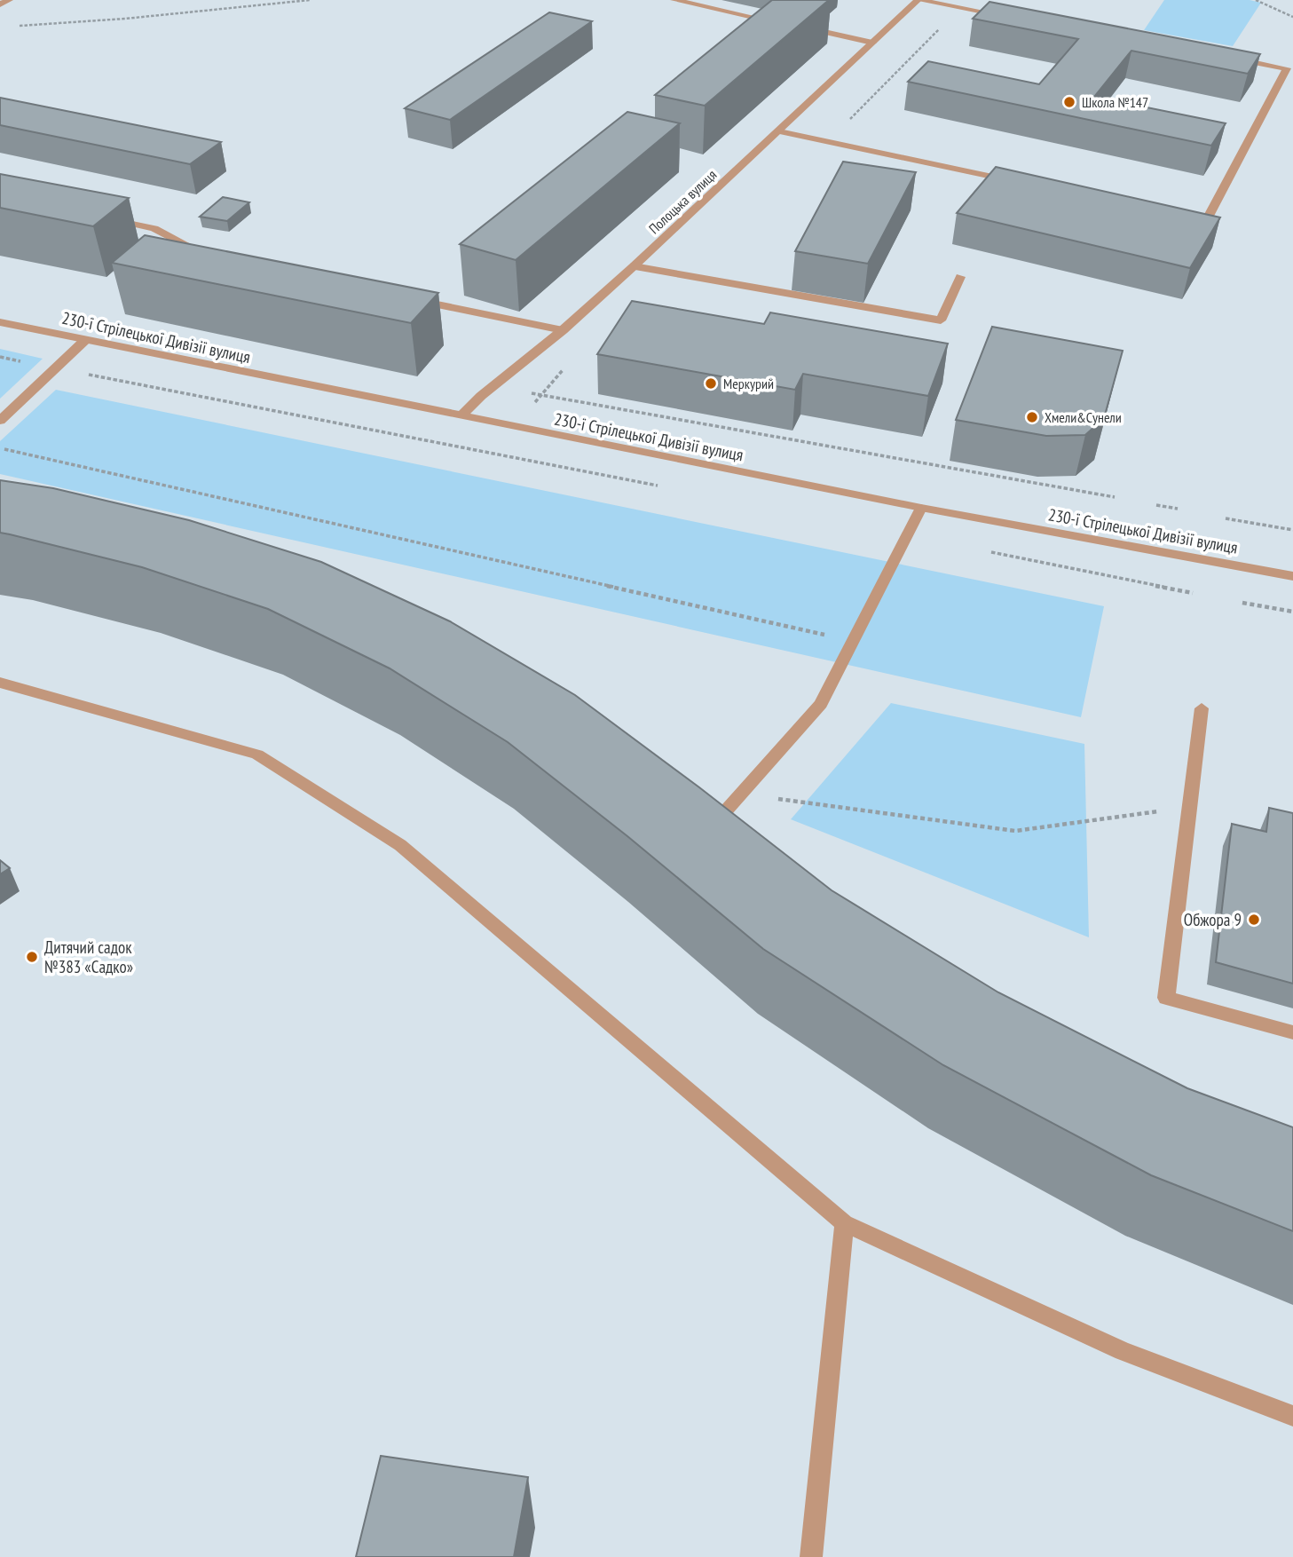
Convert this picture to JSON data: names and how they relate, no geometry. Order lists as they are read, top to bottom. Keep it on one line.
{"streets":{"street":["Полоцька вулиця","230-ї Стрілецької Дивізії вулиця"]},"crossings":[["Полоцька вулиця","230-ї Стрілецької Дивізії вулиця"]],"places":["Школа №147","Меркурий","Хмели&Сунели","Обжора 9","Дитячий садок №383 «Садко»"]}
